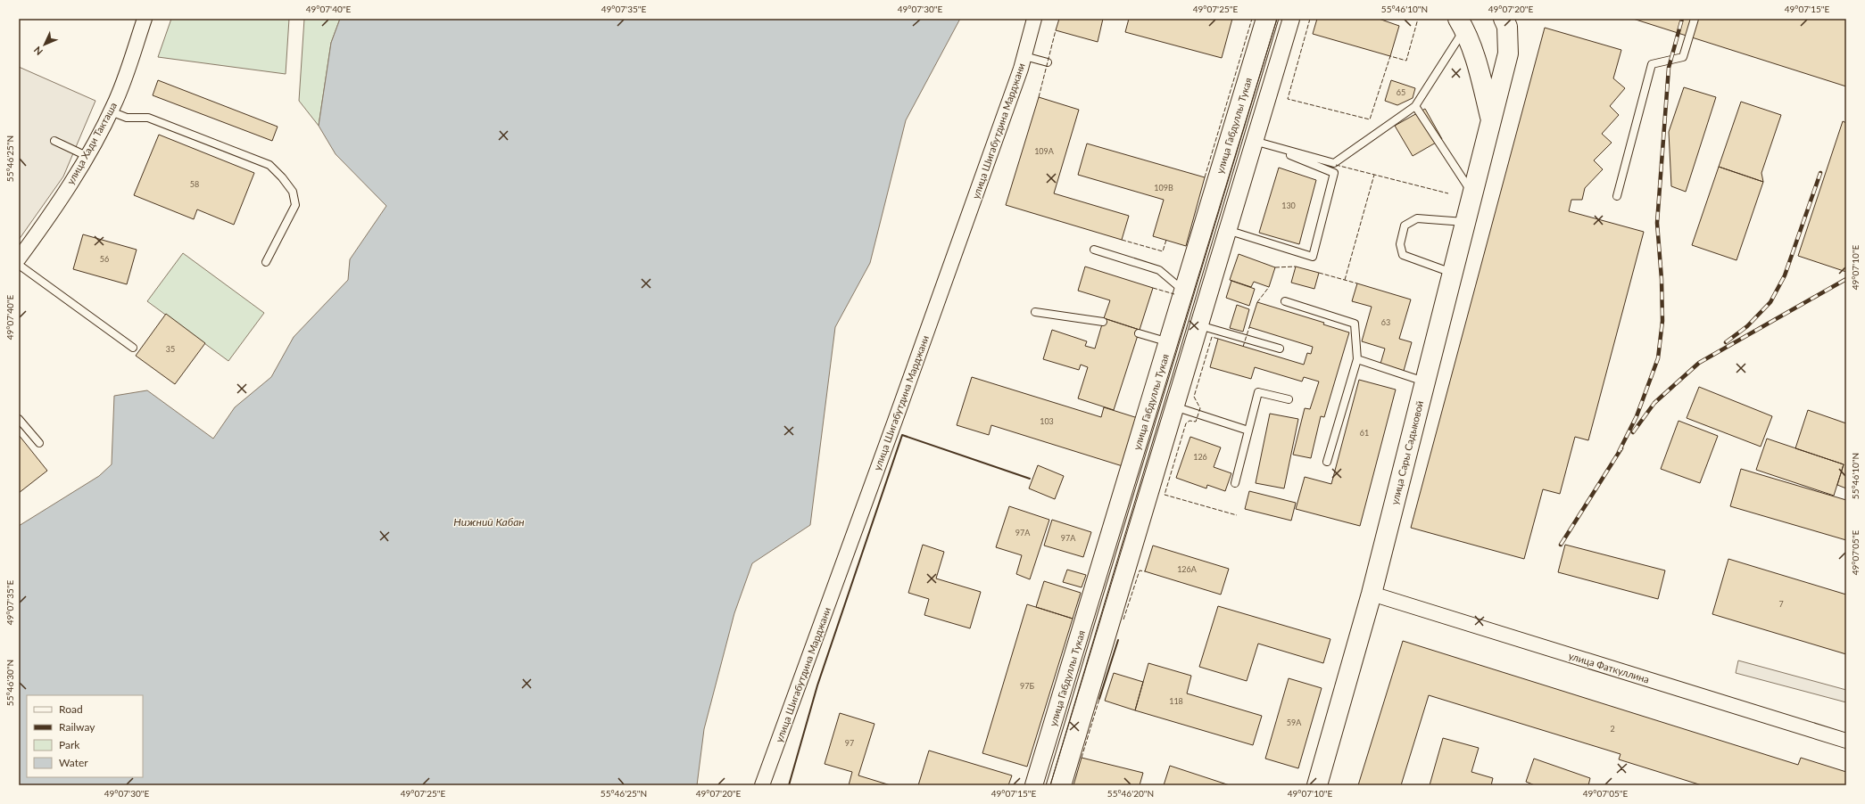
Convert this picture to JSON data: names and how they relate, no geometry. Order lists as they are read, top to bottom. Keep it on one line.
{"streets":{"main road":["улица Габдуллы Тукая","улица Сары Садыковой"],"street":["улица Шигабутдина Марджани","улица Хади Такташа","улица Фаткуллина"]},"crossings":[["улица Сары Садыковой","улица Фаткуллина"]],"water":["Нижний Кабан"],"house_numbers":["65","109А","58","109В","130","56","63","35","103","61","126","97А","97А","126А","7","97Б","118","59А","2","97"],"legend":["Road","Railway","Park","Water"],"north":"bottom left","coordinates":["49°07'40\"E","49°07'35\"E","49°07'30\"E","49°07'25\"E","55°46'10\"N","49°07'20\"E","49°07'15\"E","55°46'25\"N","49°07'10\"E","49°07'05\"E","55°46'30\"N","55°46'20\"N"]}
